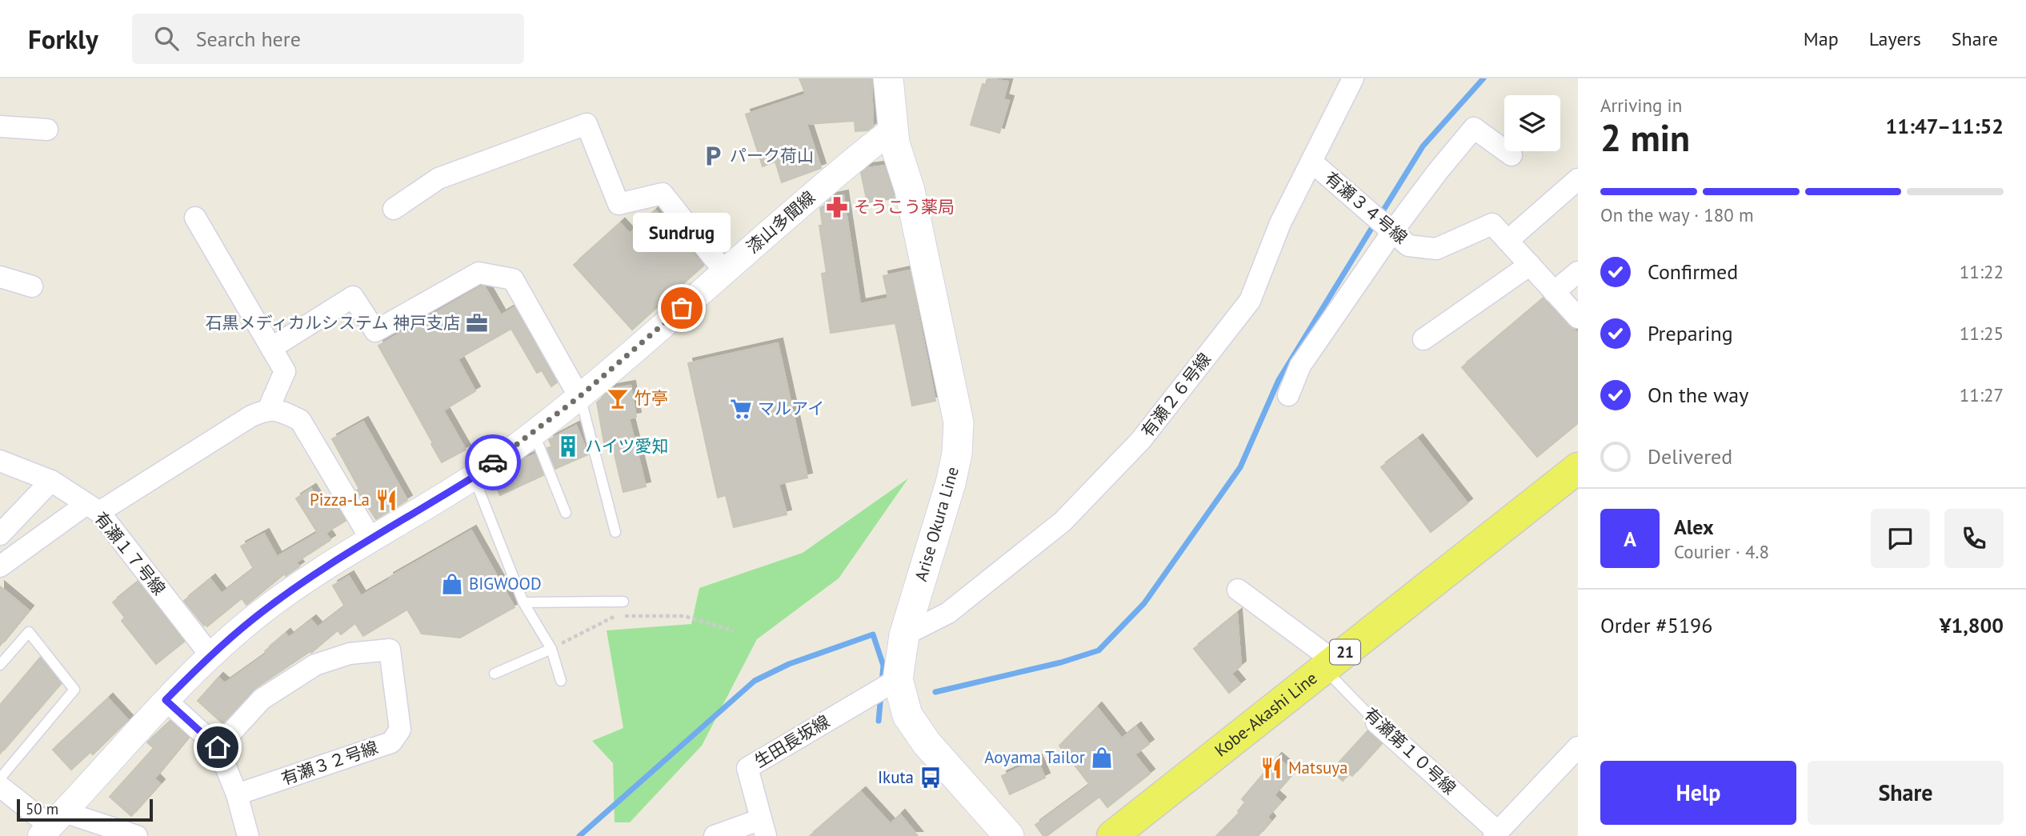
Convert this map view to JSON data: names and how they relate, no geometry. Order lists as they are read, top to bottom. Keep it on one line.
{"streets":{"main road":["Arise Okura Line","21","Kobe-Akashi Line"],"street":["有瀬３４号線","漆山多聞線","有瀬２６号線","有瀬１７号線","生田長坂線","有瀬第１０号線","有瀬３２号線"]},"crossings":[["有瀬３４号線","有瀬２６号線"],["漆山多聞線","Arise Okura Line"],["漆山多聞線","有瀬１７号線"],["有瀬２６号線","Arise Okura Line"],["Arise Okura Line","生田長坂線"],["Kobe-Akashi Line","有瀬第１０号線"]],"places":{"parking":["パーク荷山"],"pharmacy":["そうこう薬局"],"other":["Sundrug"],"office":["石黒メディカルシステム 神戸支店"],"bar":["竹亭"],"supermarket":["マルアイ"],"building":["ハイツ愛知"],"restaurant":["Pizza-La","Matsuya"],"shop":["BIGWOOD","Aoyama Tailor"],"bus stop":["Ikuta"]},"scale_bar":"50 m","page":{"header":"Forkly","search":"Search here","nav":["Map","Layers","Share"],"heading":["2 min","Arriving in","11:47–11:52"],"panel":["Alex","Courier · 4.8","Order #5196","¥1,800"],"bar":"On the way · 180 m","bubble":"Sundrug","list":[["Confirmed","11:22"],["Preparing","11:25"],["On the way","11:27"],"Delivered"],"round":"A","buttons":["Help","Share"],"scale":"50 m"}}
